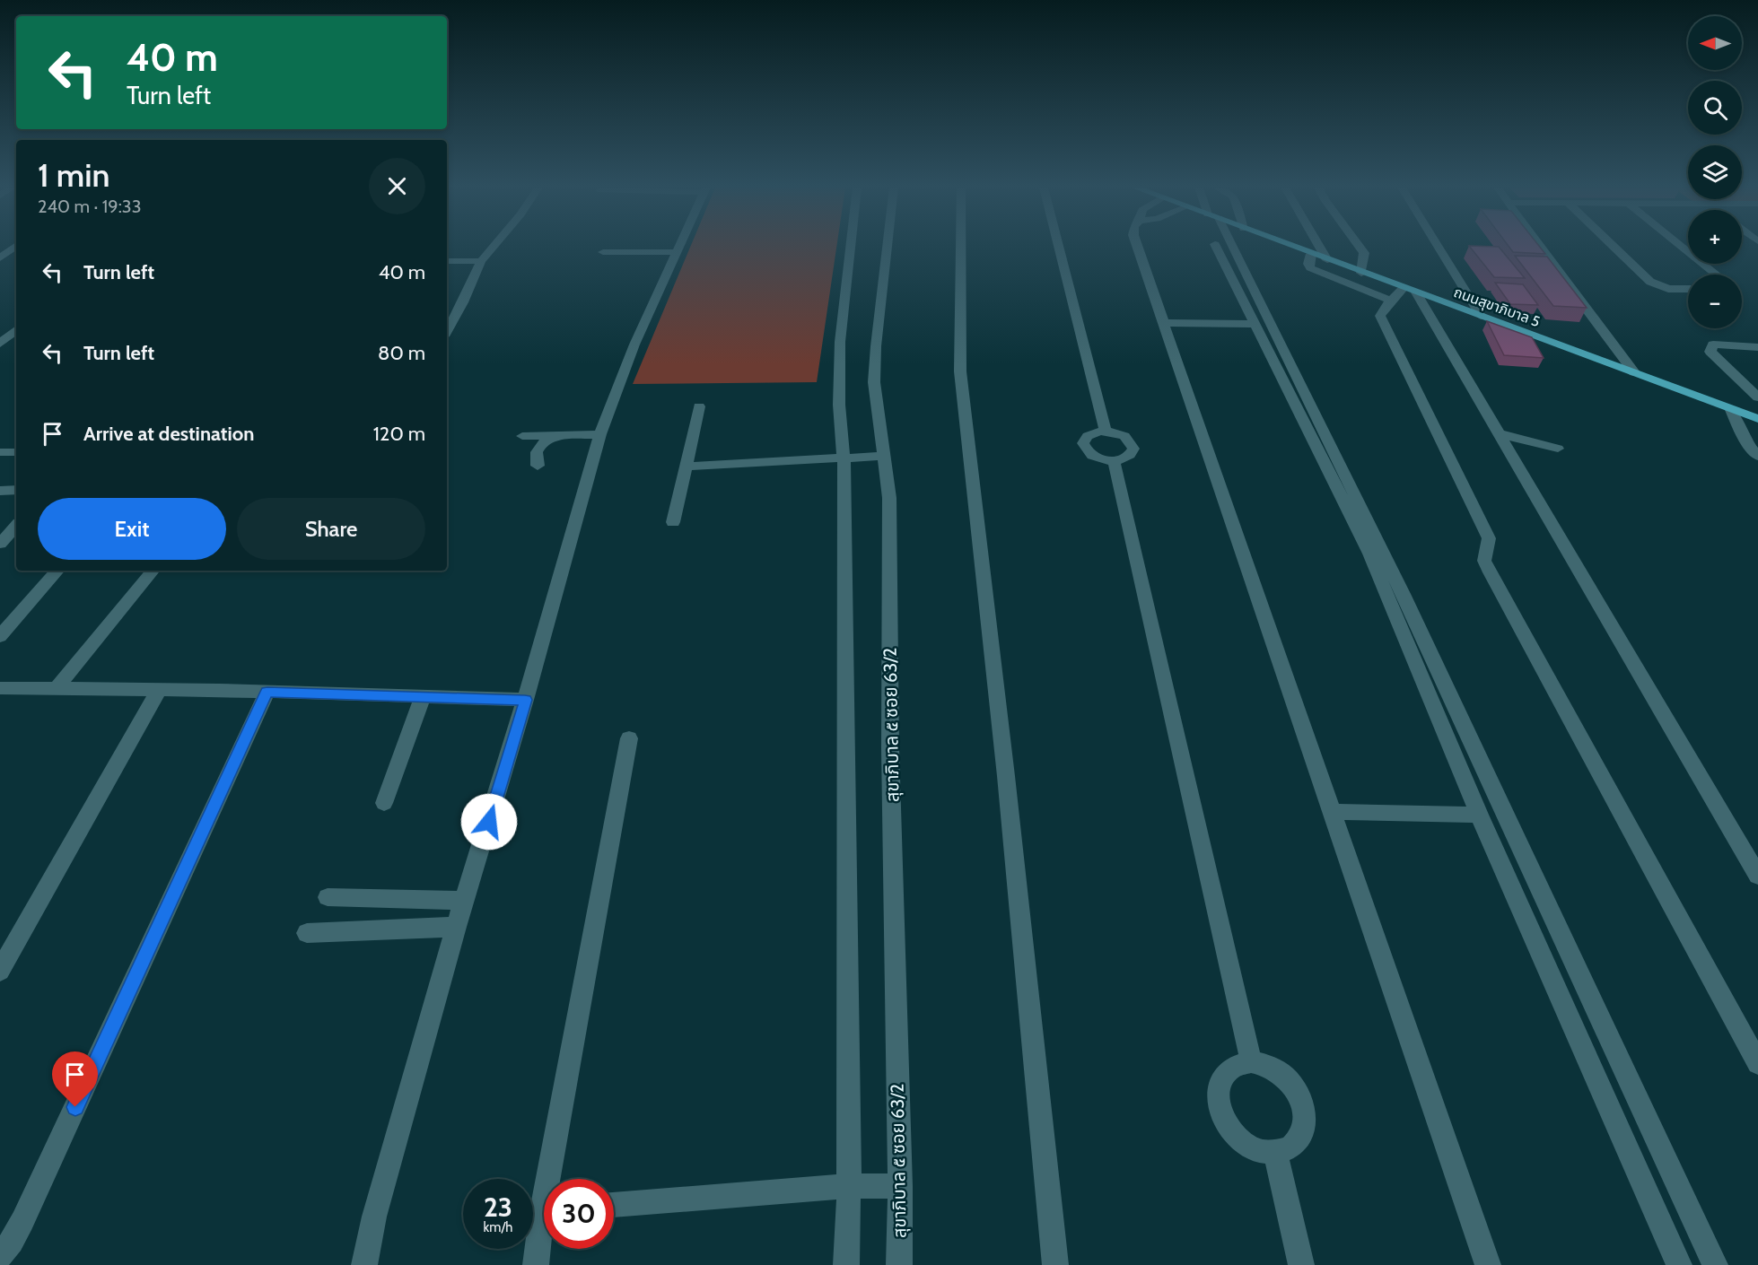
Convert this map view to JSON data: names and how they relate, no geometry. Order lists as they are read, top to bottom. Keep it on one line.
{"streets":{"main road":["ถนนสุขาภิบาล 5"],"street":["สุขาภิบาล ๕ ซอย 63/2"]},"north":"left","page":{"map_buttons":["+","−"],"turn":["40 m","Turn left"],"heading":["1 min","240 m · 19:33"],"list":[{"name":"Turn left","value":"40 m"},{"name":"Turn left","value":"80 m"},{"name":"Arrive at destination","value":"120 m"}],"buttons":["Exit","Share"],"speed":"23 km/h","limit":"30"}}
